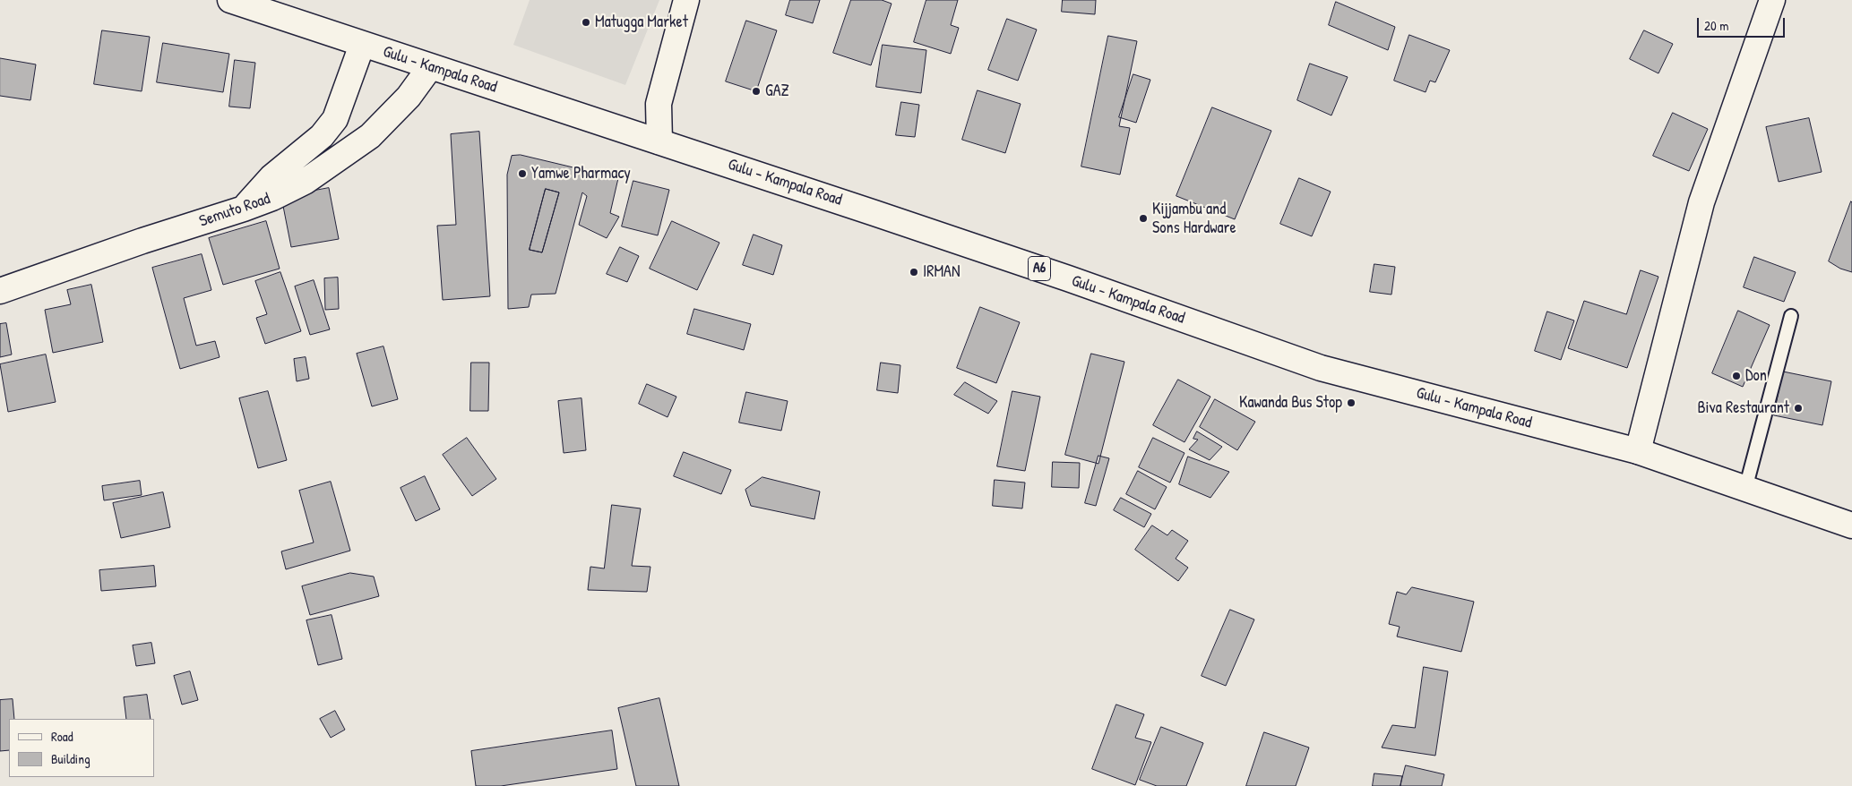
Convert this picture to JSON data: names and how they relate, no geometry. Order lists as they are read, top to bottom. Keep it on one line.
{"streets":{"main road":["Gulu - Kampala Road","Semuto Road","A6"]},"crossings":[["Gulu - Kampala Road","Semuto Road"]],"places":["Matugga Market","GAZ","Yamwe Pharmacy","Kijjambu and Sons Hardware","IRMAN","Don","Kawanda Bus Stop","Biva Restaurant"],"legend":["Road","Building"],"scale_bar":"20 m"}
